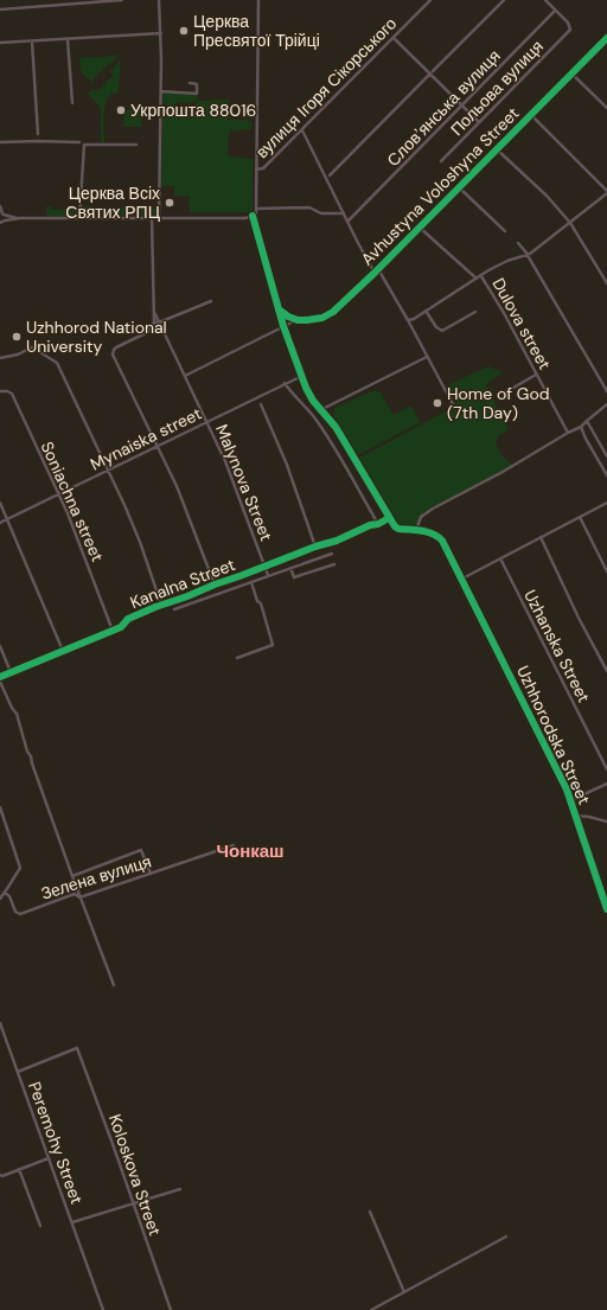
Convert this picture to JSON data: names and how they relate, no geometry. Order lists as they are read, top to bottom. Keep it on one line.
{"streets":{"street":["вулиця Ігоря Сікорського","Польова вулиця","Словʼянська вулиця","Avhustyna Voloshyna Street","Dulova street","Mynaiska street","Malynova Street","Soniachna street","Kanalna Street","Uzhanska Street","Uzhhorodska Street","Зелена вулиця","Peremohy Street","Koloskova Street"]},"crossings":[["Польова вулиця","Словʼянська вулиця"],["Avhustyna Voloshyna Street","Malynova Street"],["Mynaiska street","Malynova Street"],["Mynaiska street","Soniachna street"],["Malynova Street","Kanalna Street"],["Soniachna street","Kanalna Street"],["Kanalna Street","Uzhhorodska Street"],["Peremohy Street","Koloskova Street"]],"districts":["Чонкаш"],"places":["Церква Пресвятої Трійці","Укрпошта 88016","Церква Всіх Святих РПЦ","Uzhhorod National University","Home of God (7th Day)"]}
